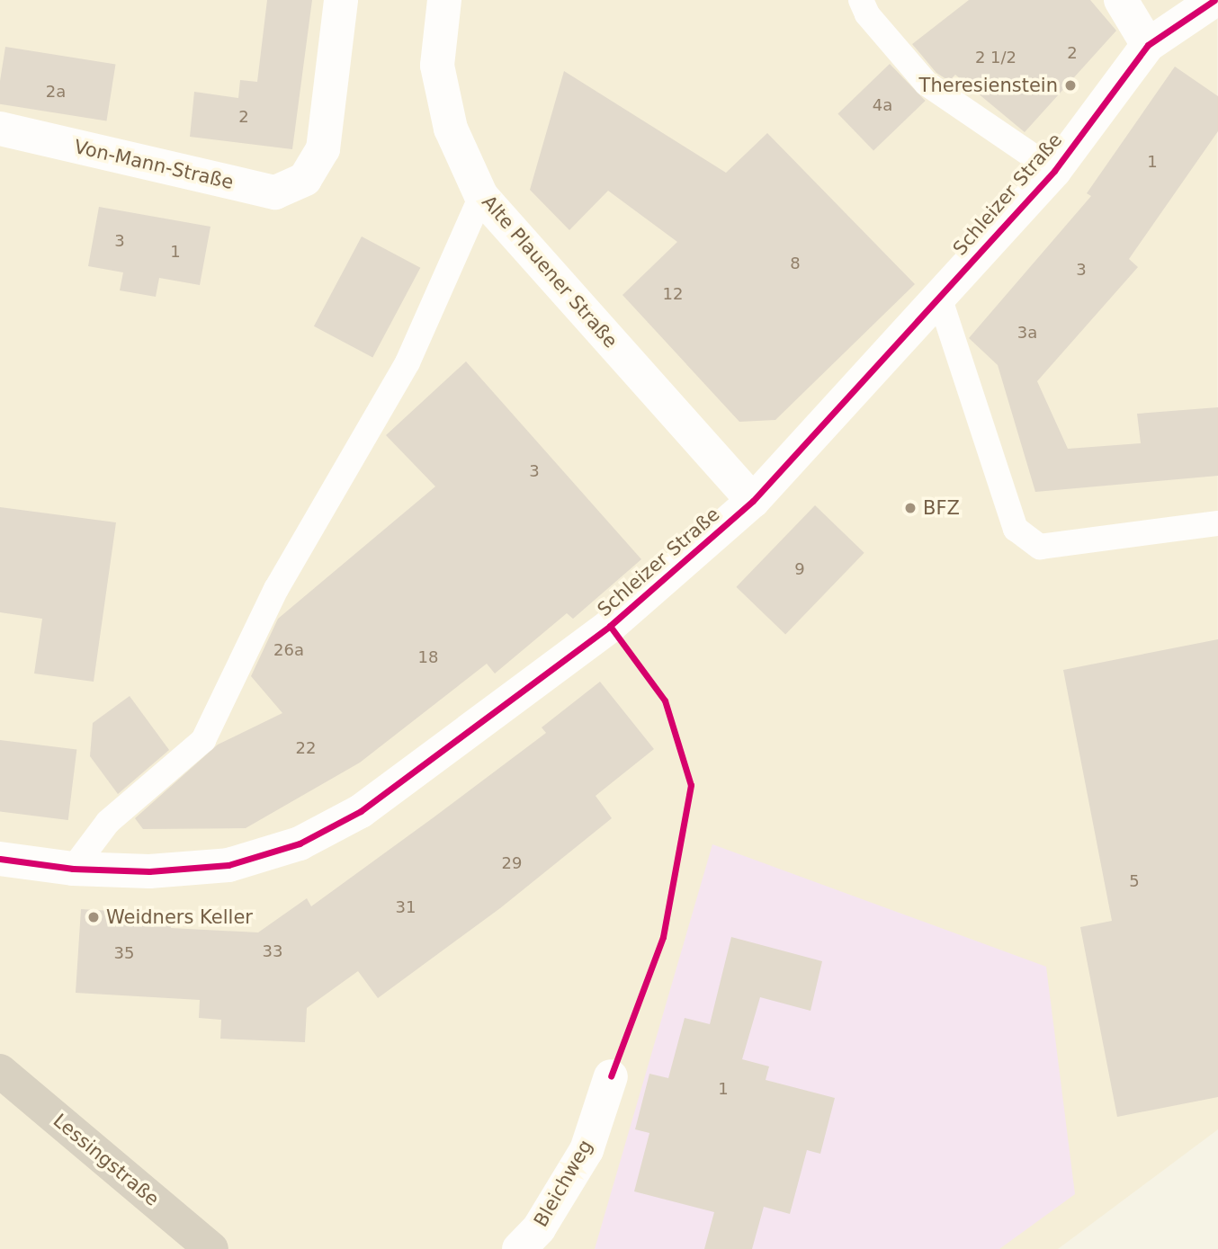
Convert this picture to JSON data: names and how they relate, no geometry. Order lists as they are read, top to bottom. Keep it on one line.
{"streets":{"main road":["Lessingstraße"],"street":["Von-Mann-Straße","Schleizer Straße","Alte Plauener Straße","Bleichweg"]},"crossings":[["Schleizer Straße","Alte Plauener Straße"]],"places":["Theresienstein","BFZ","Weidners Keller"],"house_numbers":["2","2 1/2","2a","4a","2","1","3","1","8","3","12","3a","3","9","26a","18","22","29","5","31","33","35","1"]}
